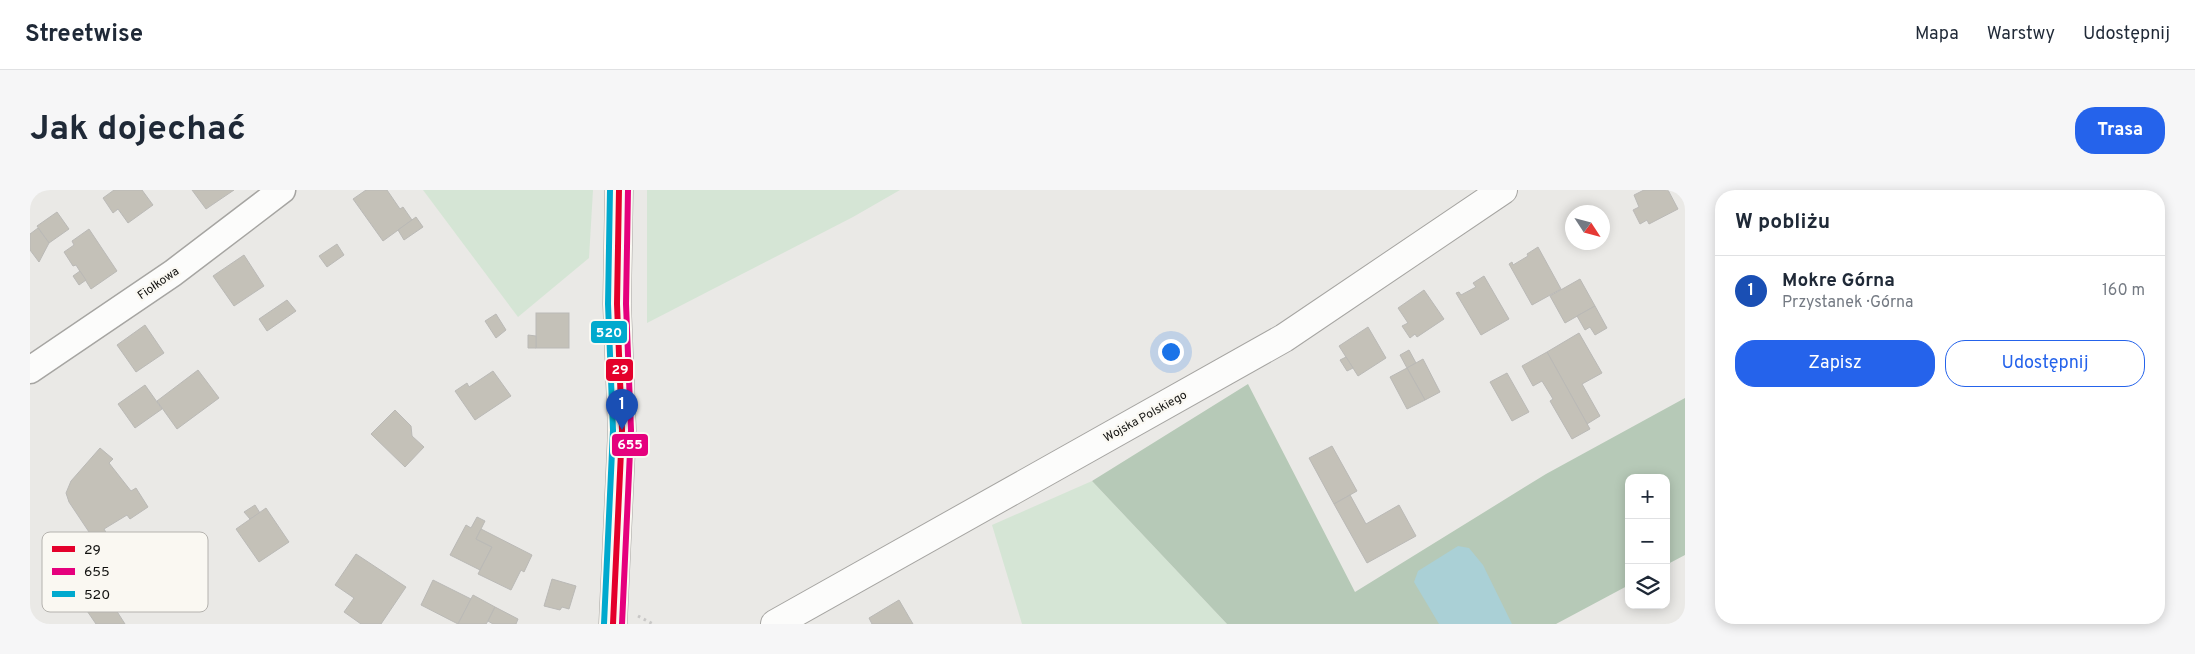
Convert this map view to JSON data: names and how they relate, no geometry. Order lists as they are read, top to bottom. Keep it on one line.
{"streets":{"street":["Fiołkowa","Wojska Polskiego"]},"lines":["transit line 29","transit line 655","transit line 520"],"legend":["29","655","520"],"north":"bottom right","page":{"header":"Streetwise","nav":["Mapa","Warstwy","Udostępnij"],"buttons":["Trasa",["Zapisz","Udostępnij"]],"title":"Jak dojechać","heading":"W pobliżu","list":[{"mark":"1","name":"Mokre Górna","note":"Przystanek · Górna","value":"160 m"}],"pins":"1","map_buttons":["+","−"]}}
